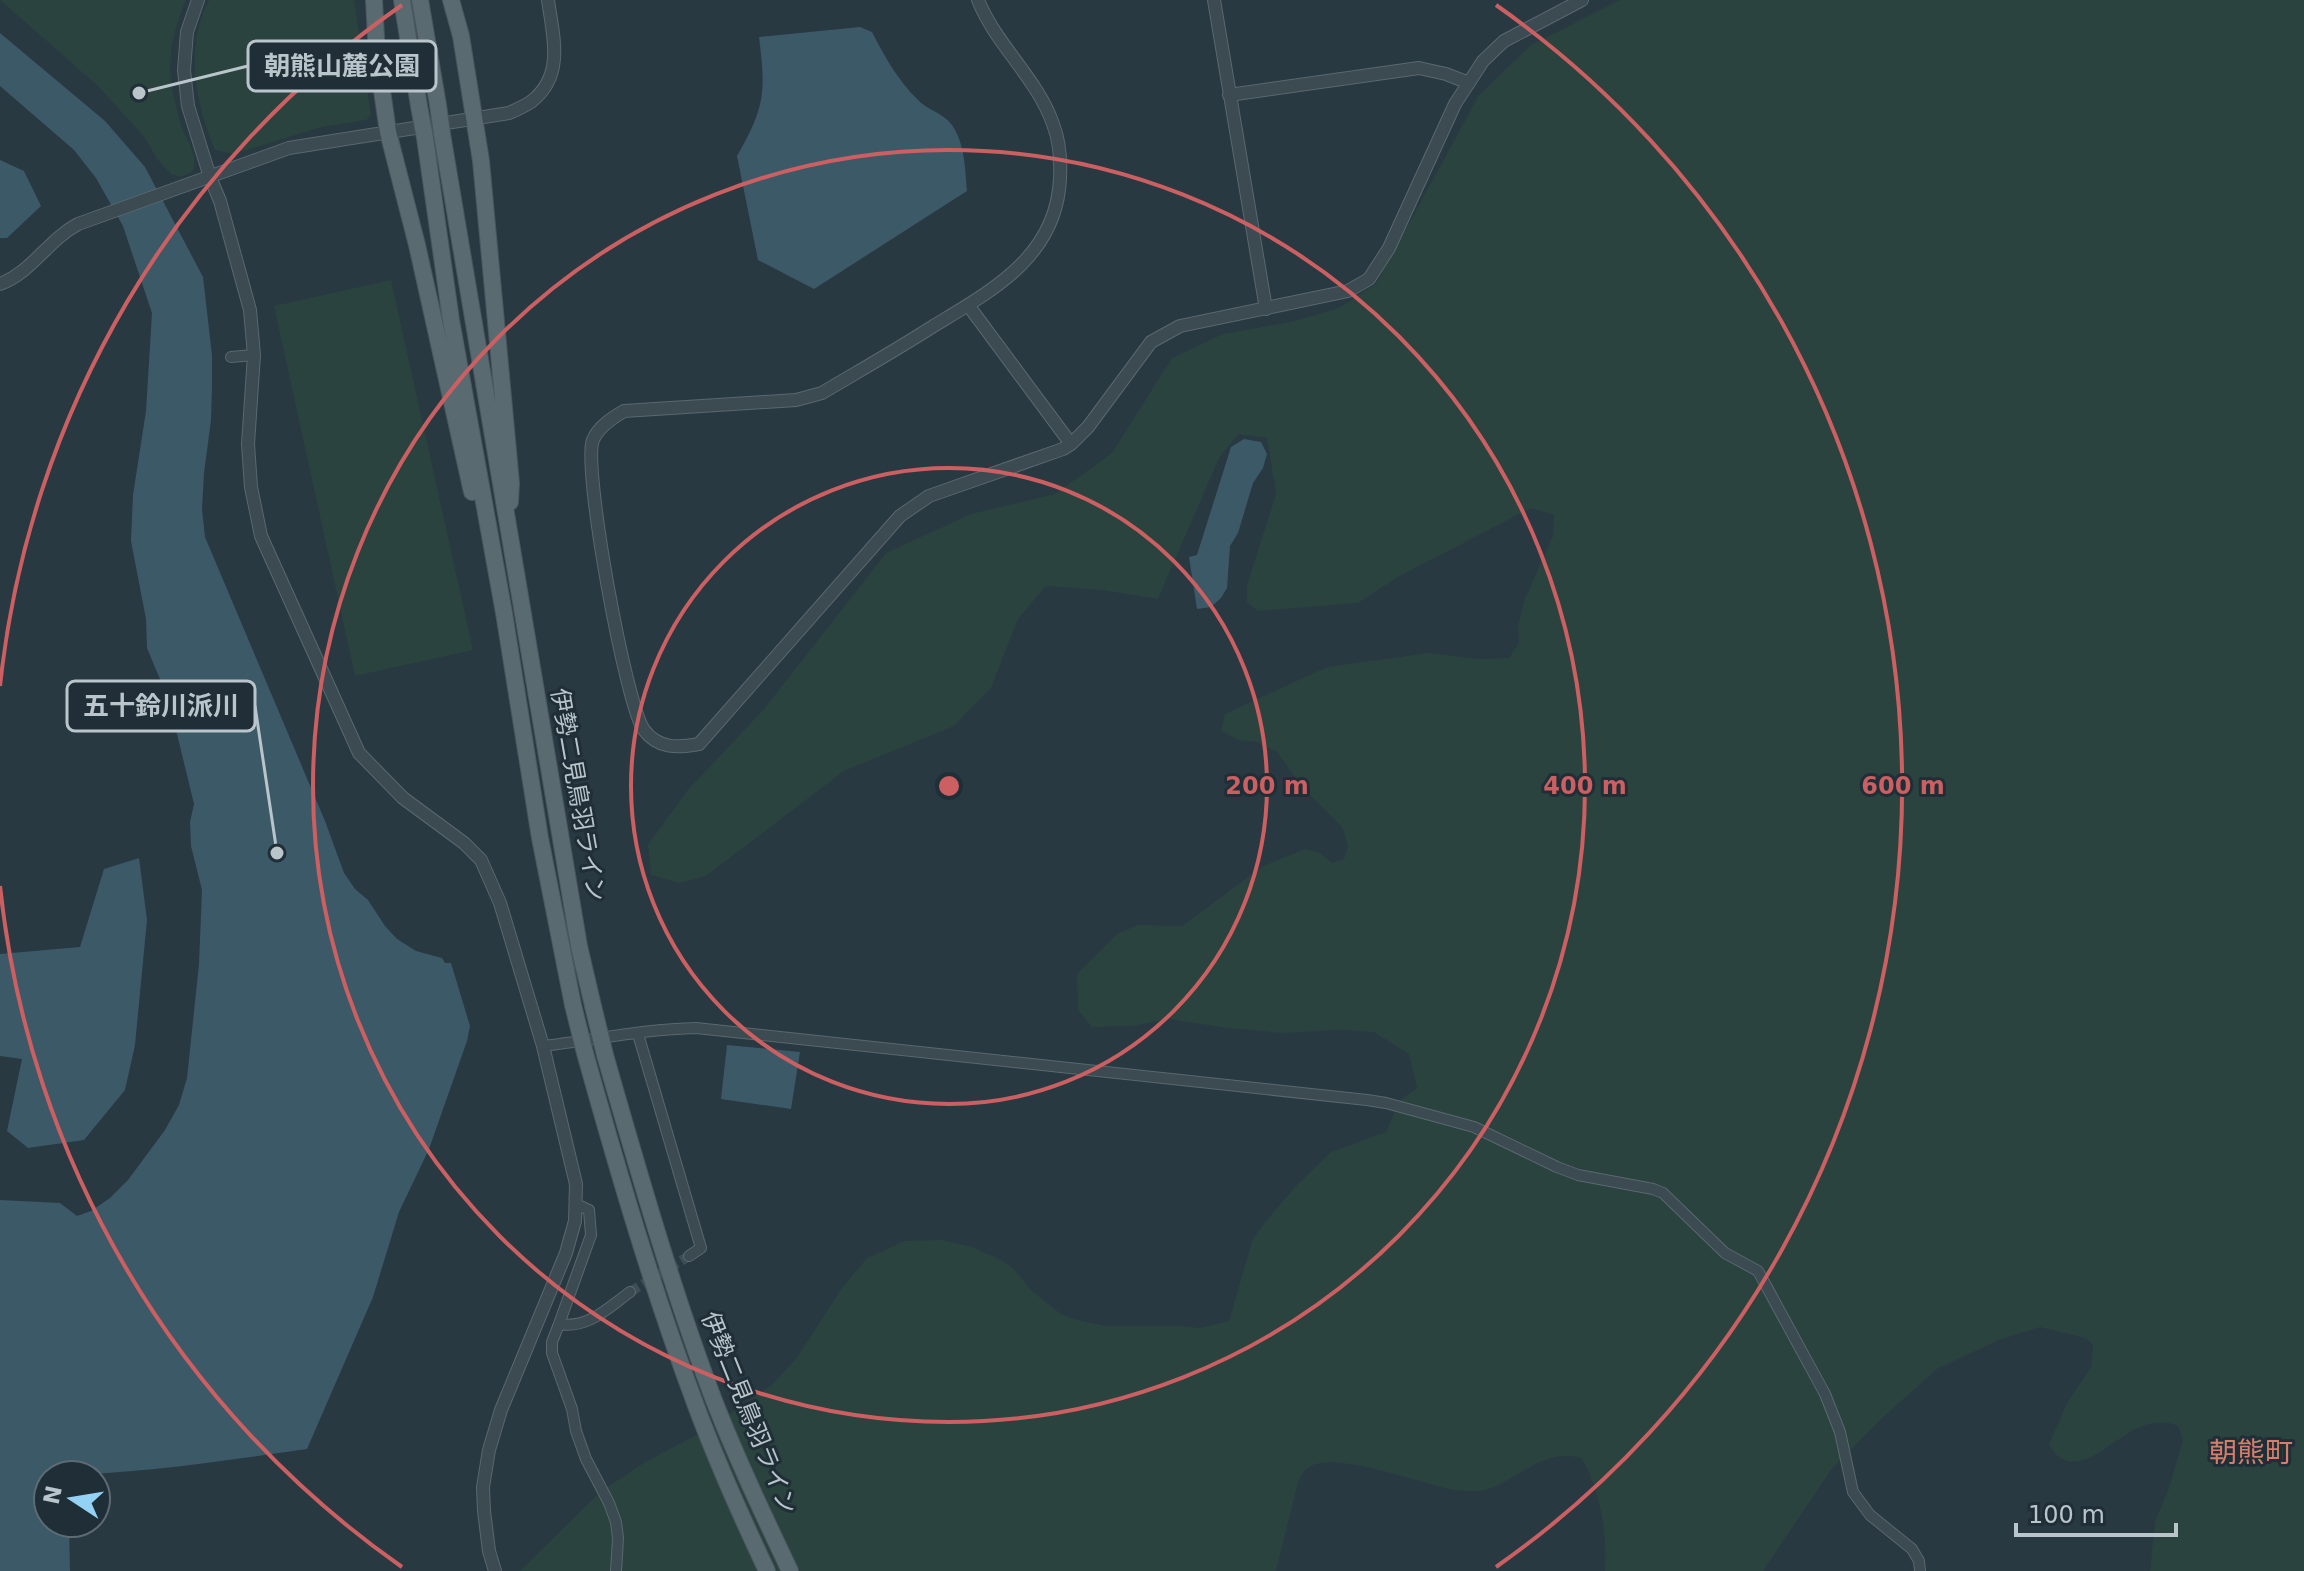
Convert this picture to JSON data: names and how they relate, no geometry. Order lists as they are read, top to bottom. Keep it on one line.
{"streets":{"main road":["伊勢二見鳥羽ライン"]},"districts":["朝熊町"],"places":["朝熊山麓公園","五十鈴川派川"],"scale_bar":"100 m","north":"left","rings":["200 m","400 m","600 m"]}
